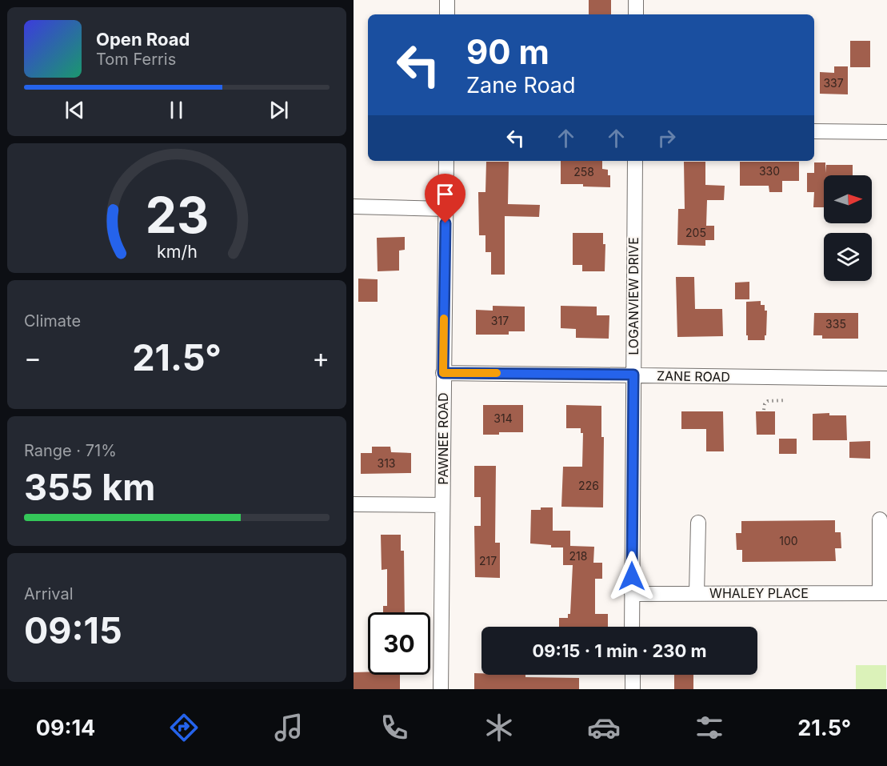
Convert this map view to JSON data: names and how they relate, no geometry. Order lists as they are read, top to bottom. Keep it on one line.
{"streets":{"street":["LOGANVIEW DRIVE","ZANE ROAD","PAWNEE ROAD","WHALEY PLACE"]},"crossings":[["LOGANVIEW DRIVE","ZANE ROAD"],["LOGANVIEW DRIVE","WHALEY PLACE"],["ZANE ROAD","PAWNEE ROAD"]],"house_numbers":["337","330","258","205","317","335","314","313","226","100","218","217"],"north":"right","page":{"turn":["90 m","Zane Road"],"song":["Open Road","Tom Ferris"],"tile":["Climate",["Range · 71%","355 km"],["Arrival","09:15"]],"heat":["−","21.5°","+"],"limit":"30","trip":"09:15 · 1 min · 230 m","tabs":["09:14","21.5°"],"gauge":["23","km/h"]}}
